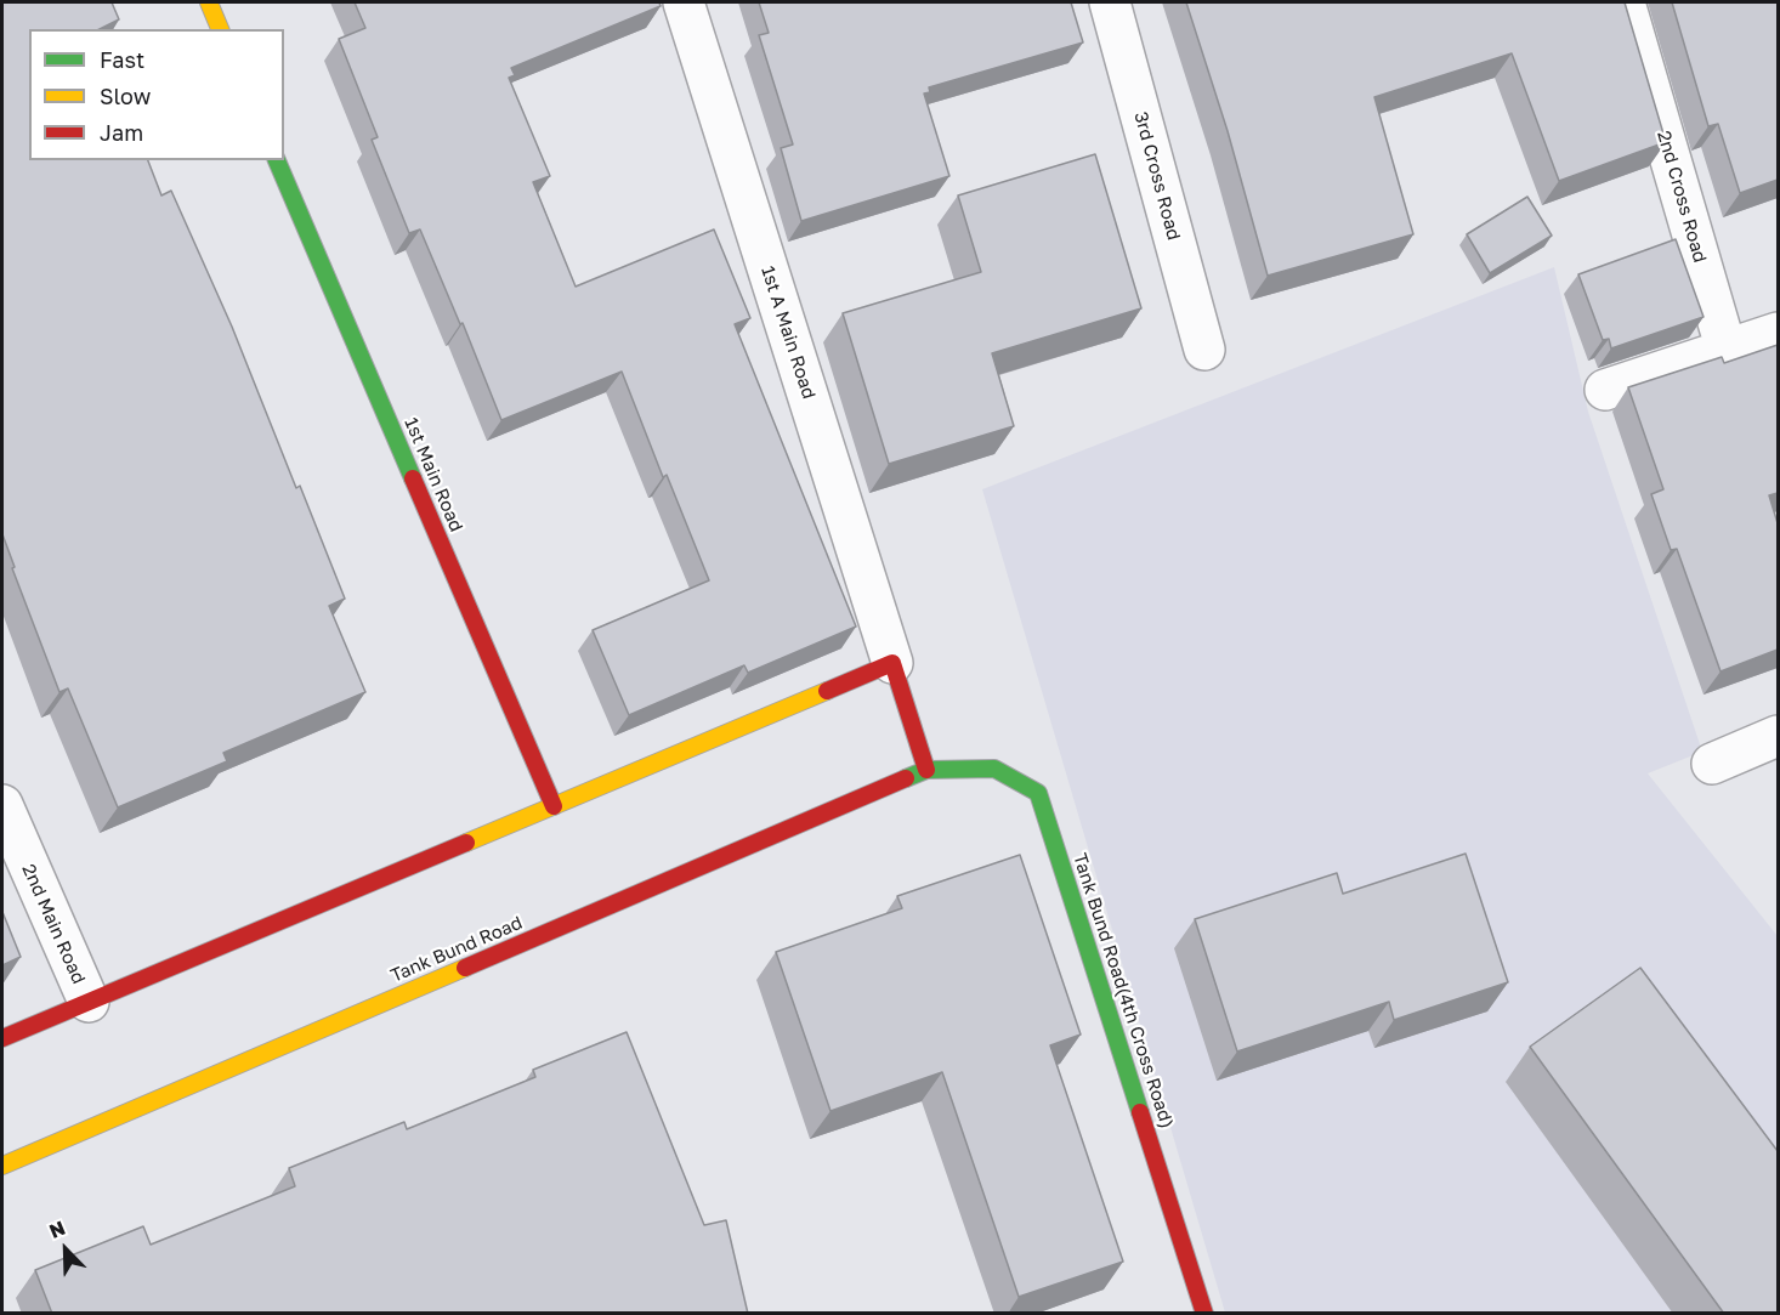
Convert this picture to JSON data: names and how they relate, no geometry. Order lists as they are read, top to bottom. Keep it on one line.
{"streets":{"street":["3rd Cross Road","2nd Cross Road","1st A Main Road","1st Main Road","2nd Main Road","Tank Bund Road","Tank Bund Road(4th Cross Road)"]},"crossings":[["Tank Bund Road","Tank Bund Road(4th Cross Road)"]],"legend":["Fast","Slow","Jam"],"north":"top left"}
